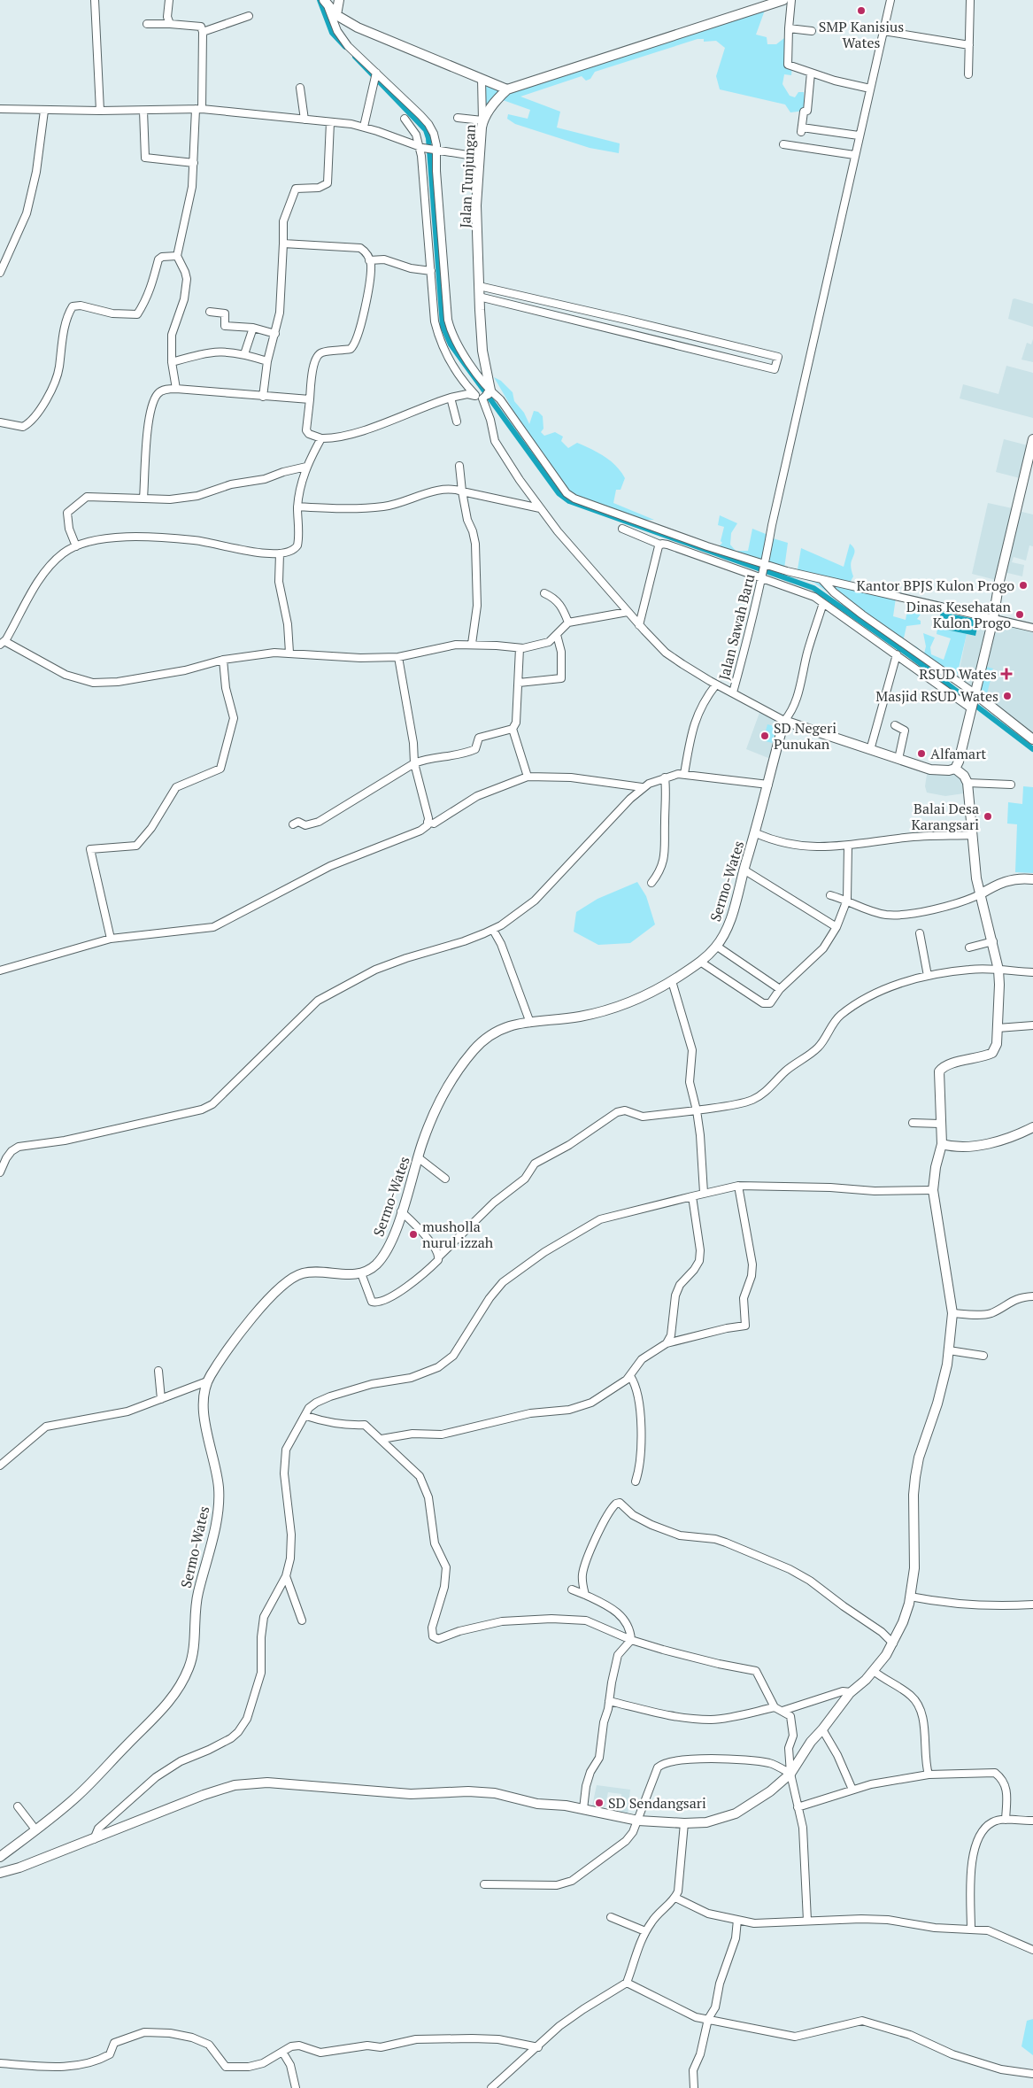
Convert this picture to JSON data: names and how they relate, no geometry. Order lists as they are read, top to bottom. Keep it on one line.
{"streets":{"street":["Jalan Tunjungan","Jalan Sawah Baru","Sermo-Wates"]},"places":{"other":["SMP Kanisius Wates","Kantor BPJS Kulon Progo","Dinas Kesehatan Kulon Progo","Masjid RSUD Wates","SD Negeri Punukan","Alfamart","Balai Desa Karangsari","musholla nurul izzah","SD Sendangsari"],"health":["RSUD Wates"]}}
